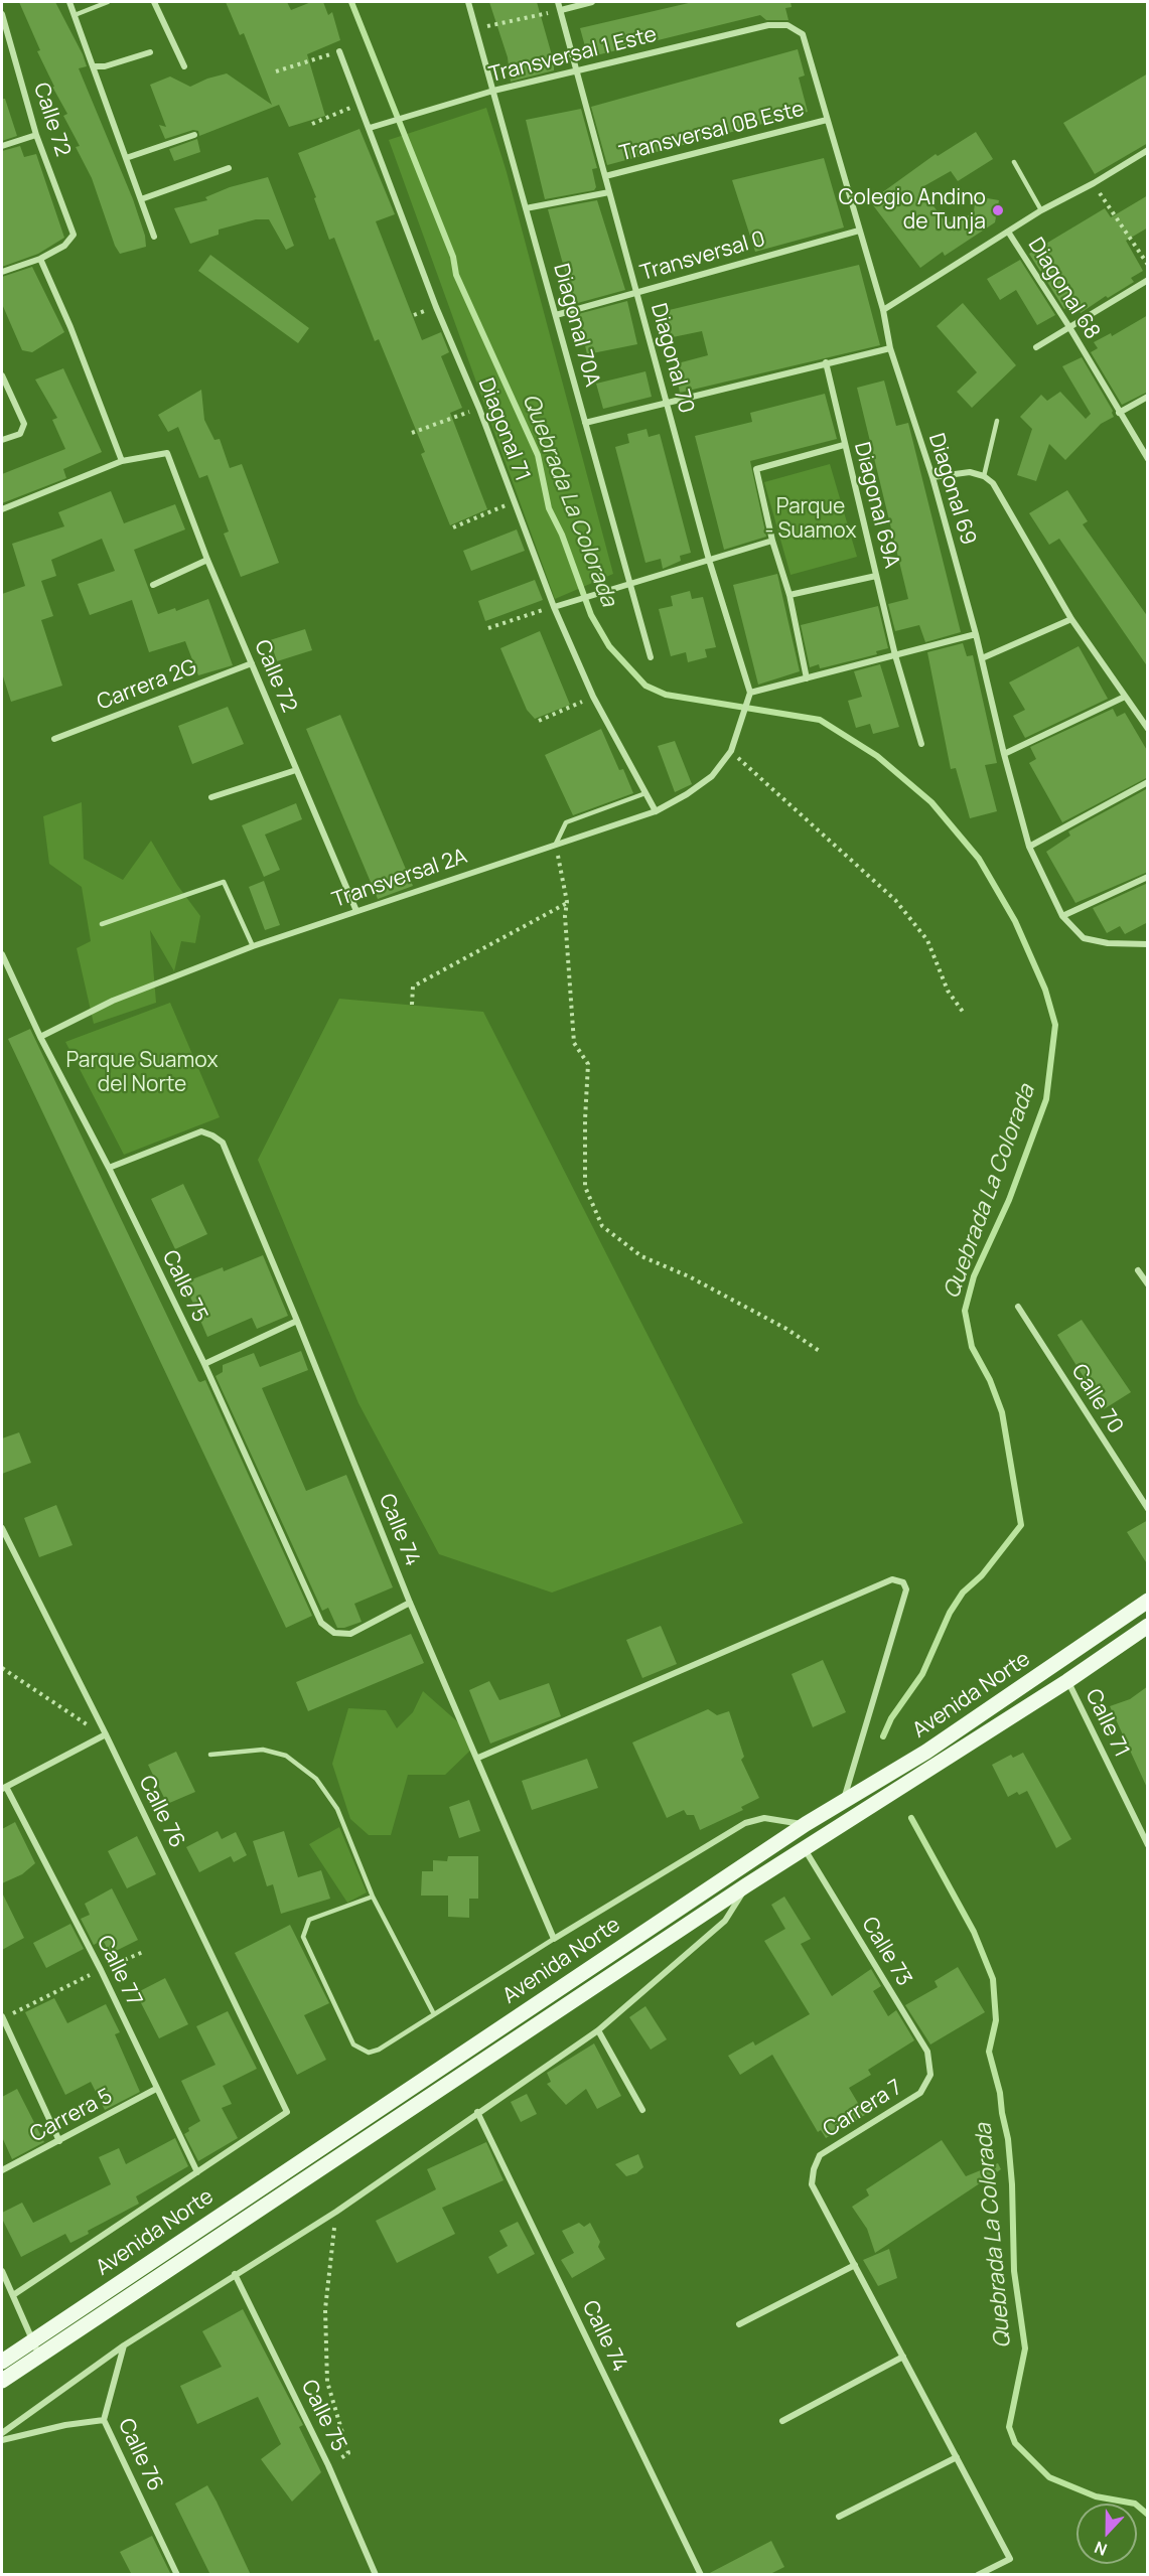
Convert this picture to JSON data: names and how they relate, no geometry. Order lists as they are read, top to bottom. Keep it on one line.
{"streets":{"main road":["Avenida Norte"],"street":["Transversal 1 Este","Calle 72","Transversal 0B Este","Transversal 0","Diagonal 68","Diagonal 70A","Diagonal 70","Diagonal 71","Diagonal 69","Diagonal 69A","Carrera 2G","Transversal 2A","Calle 75","Calle 70","Calle 74","Calle 71","Calle 76","Calle 73","Calle 77","Carrera 7","Carrera 5"]},"crossings":[["Transversal 1 Este","Diagonal 70A"],["Transversal 1 Este","Diagonal 70"],["Transversal 1 Este","Diagonal 71"],["Transversal 1 Este","Diagonal 69"],["Calle 72","Carrera 2G"],["Calle 72","Transversal 2A"],["Transversal 0B Este","Diagonal 70"],["Transversal 0B Este","Diagonal 69"],["Transversal 0","Diagonal 70A"],["Transversal 0","Diagonal 70"],["Transversal 0","Diagonal 69"],["Diagonal 68","Diagonal 69"],["Diagonal 70","Transversal 2A"],["Diagonal 71","Transversal 2A"],["Transversal 2A","Calle 75"],["Calle 75","Calle 74"],["Avenida Norte","Calle 71"],["Avenida Norte","Calle 73"],["Calle 76","Calle 77"],["Calle 73","Carrera 7"],["Calle 77","Carrera 5"]],"water":["Quebrada La Colorada"],"parks":["Parque - Suamox","Parque Suamox del Norte"],"places":["Colegio Andino de Tunja"],"north":"bottom"}
